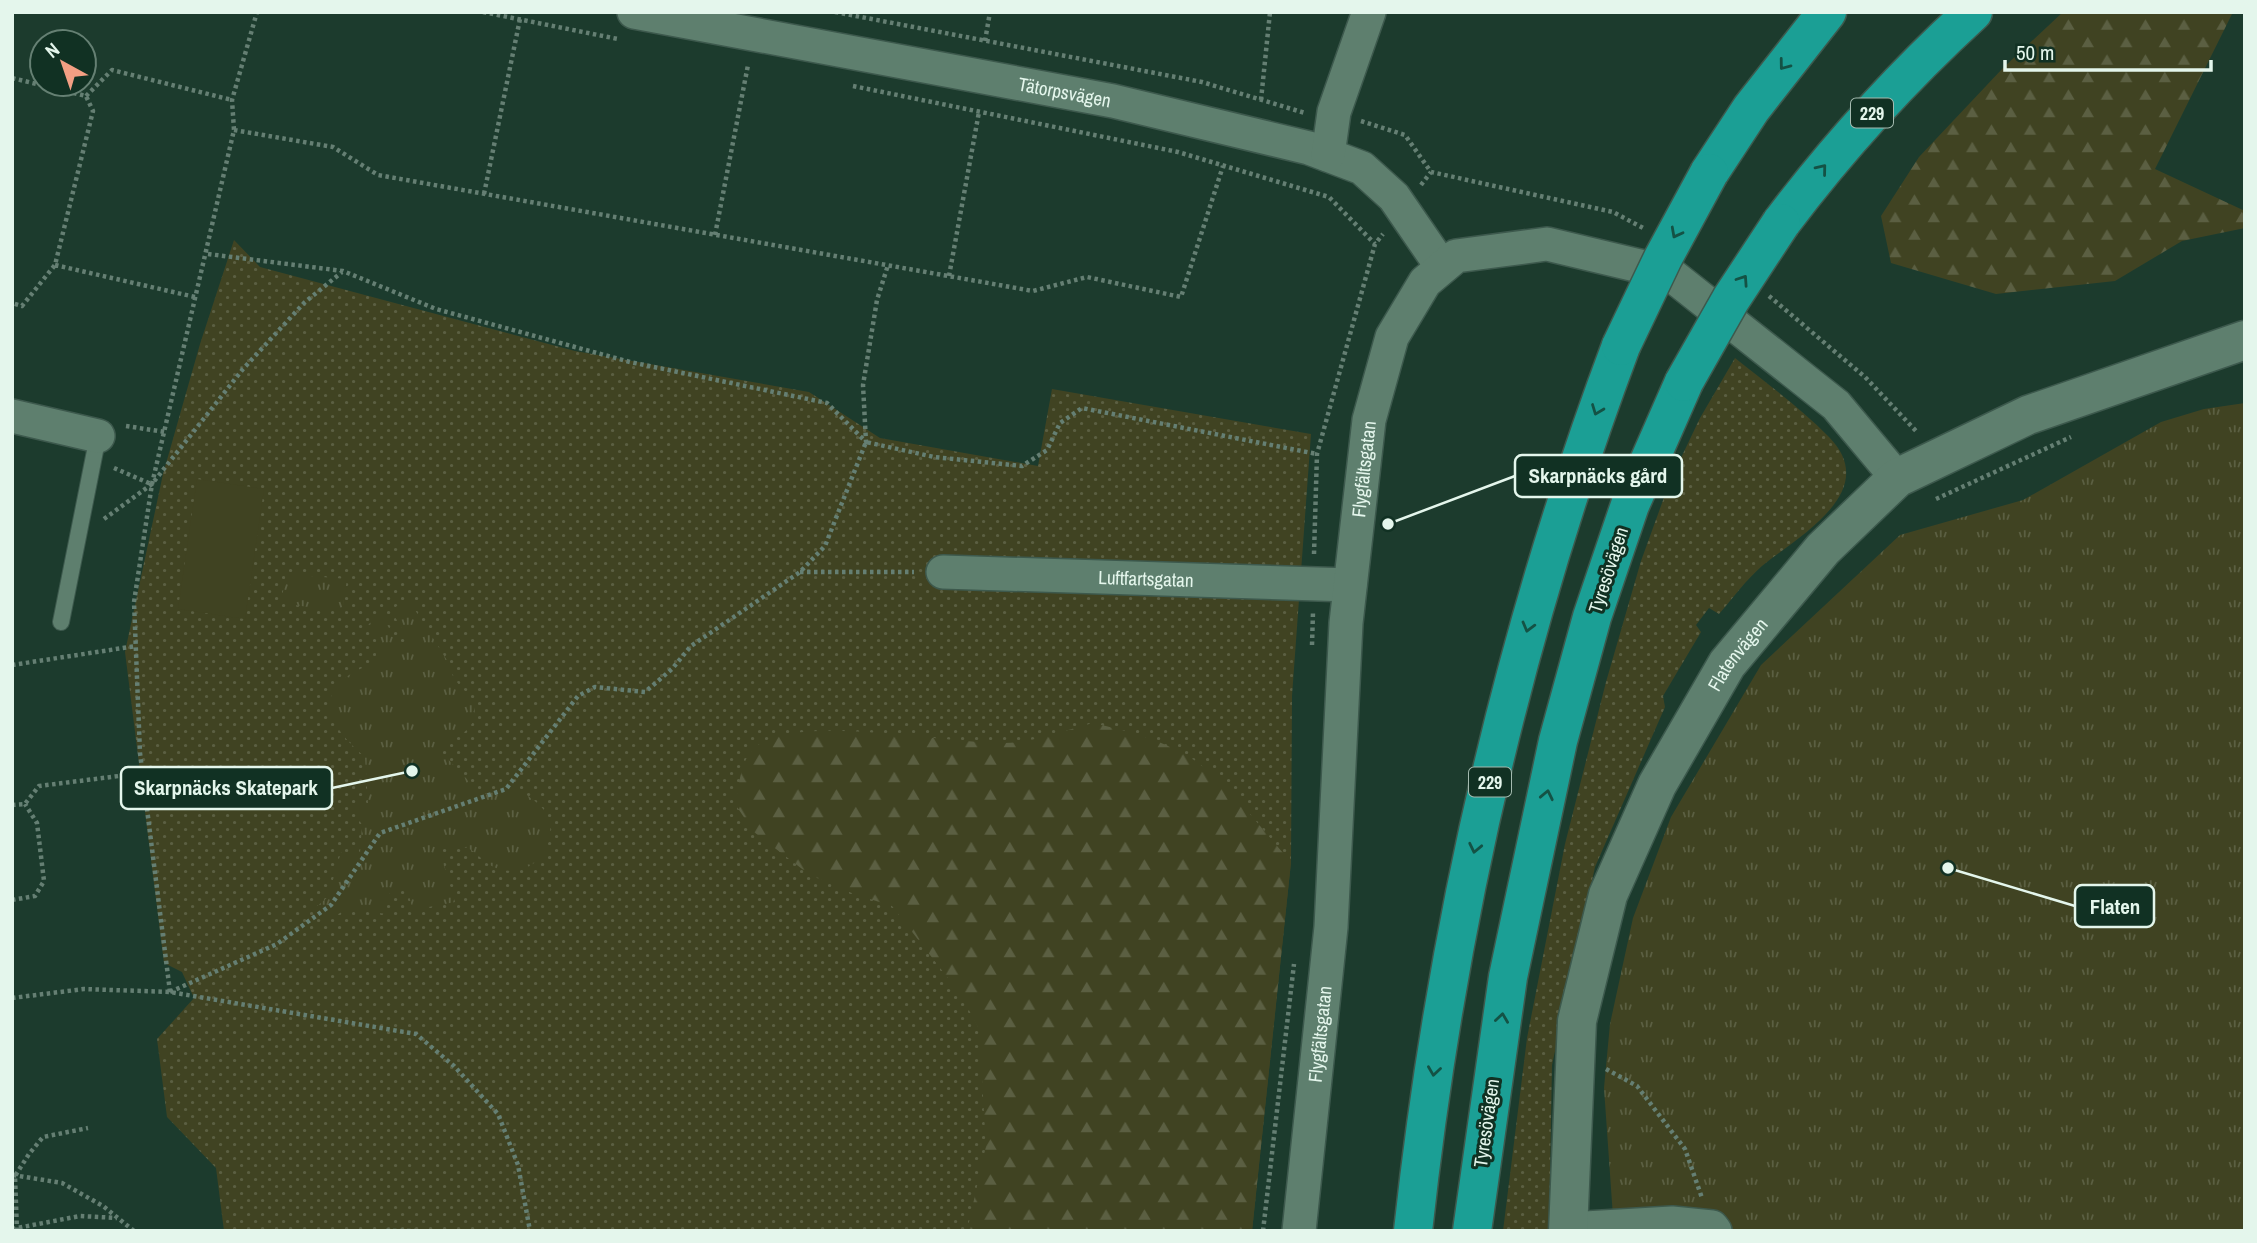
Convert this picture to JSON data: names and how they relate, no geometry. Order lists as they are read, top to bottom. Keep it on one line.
{"streets":{"highway":["229","Tyresövägen"],"street":["Tätorpsvägen","Flygfältsgatan","Luftfartsgatan","Flatenvägen"]},"crossings":[["Tätorpsvägen","Flygfältsgatan"],["Flygfältsgatan","Luftfartsgatan"],["Flygfältsgatan","Flatenvägen"]],"places":["Skarpnäcks gård","Skarpnäcks Skatepark","Flaten"],"scale_bar":"50 m","north":"top left"}
